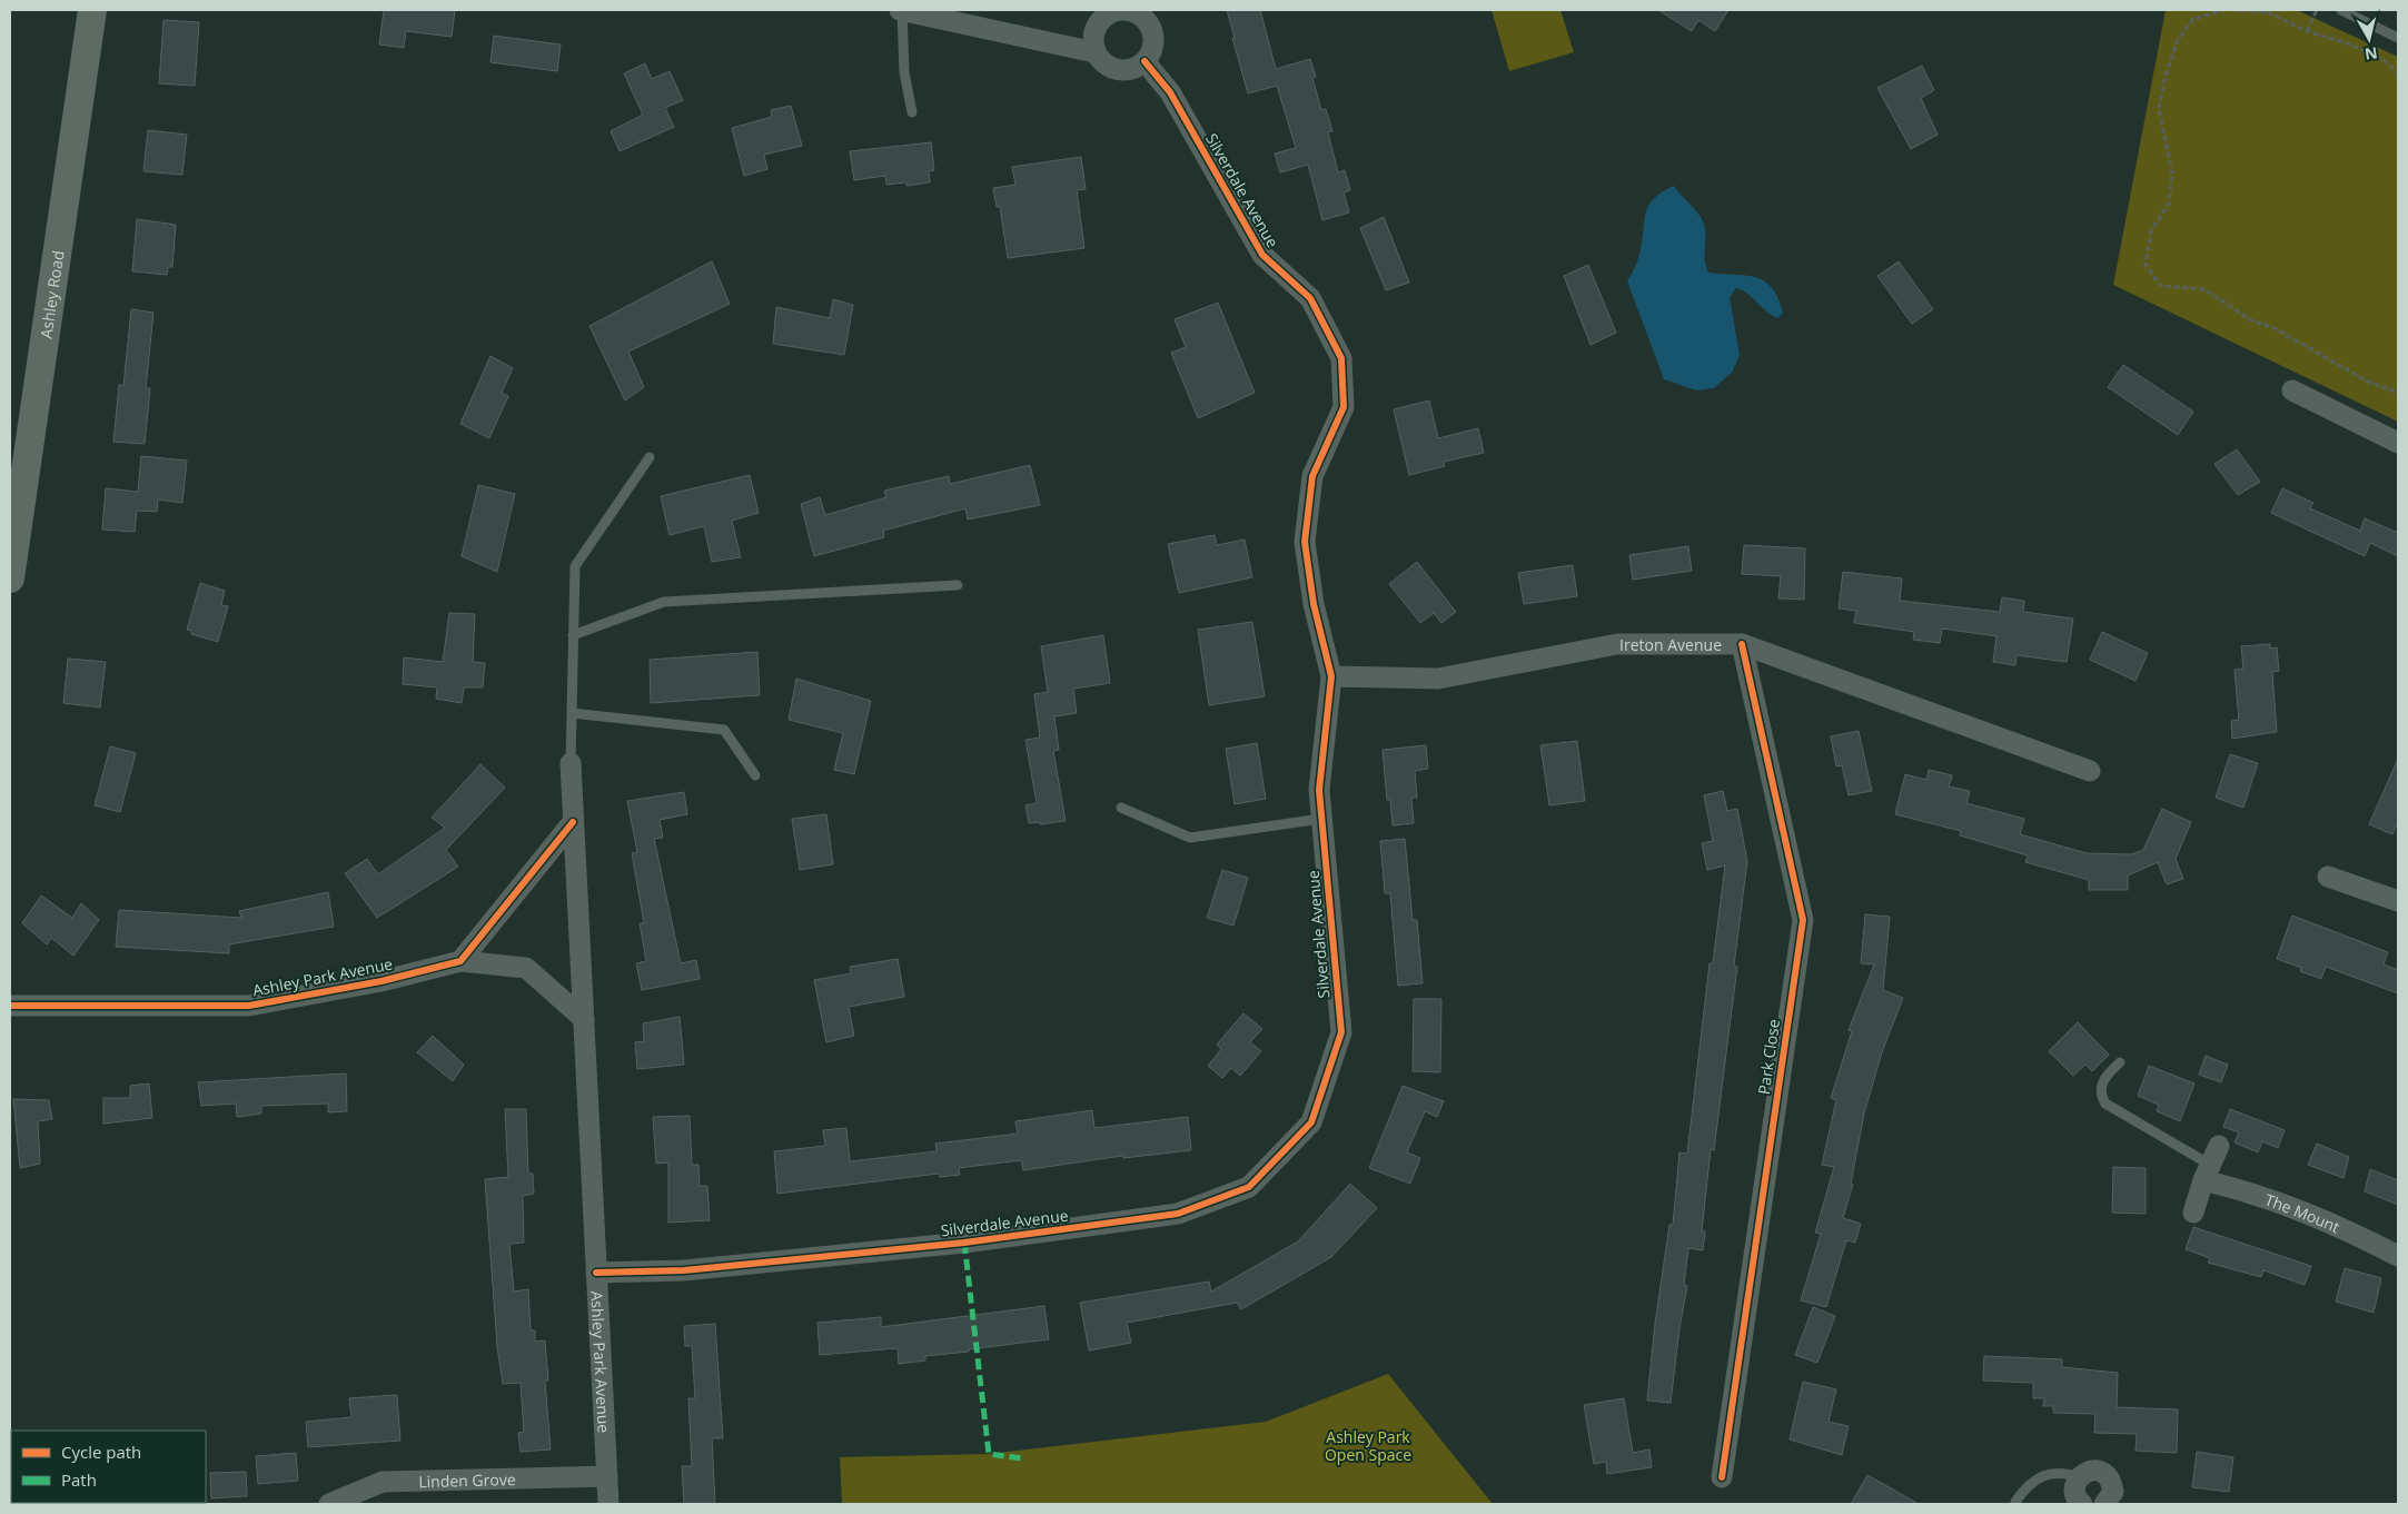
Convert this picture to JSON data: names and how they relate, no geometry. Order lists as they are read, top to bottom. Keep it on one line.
{"streets":{"main road":["Ashley Road"],"street":["Silverdale Avenue","Ireton Avenue","Ashley Park Avenue","Park Close","The Mount","Linden Grove"]},"crossings":[["Silverdale Avenue","Ireton Avenue"],["Silverdale Avenue","Ashley Park Avenue"],["Ireton Avenue","Park Close"],["Ashley Park Avenue","Linden Grove"]],"parks":["Ashley Park Open Space"],"legend":["Cycle path","Path"],"north":"bottom"}
